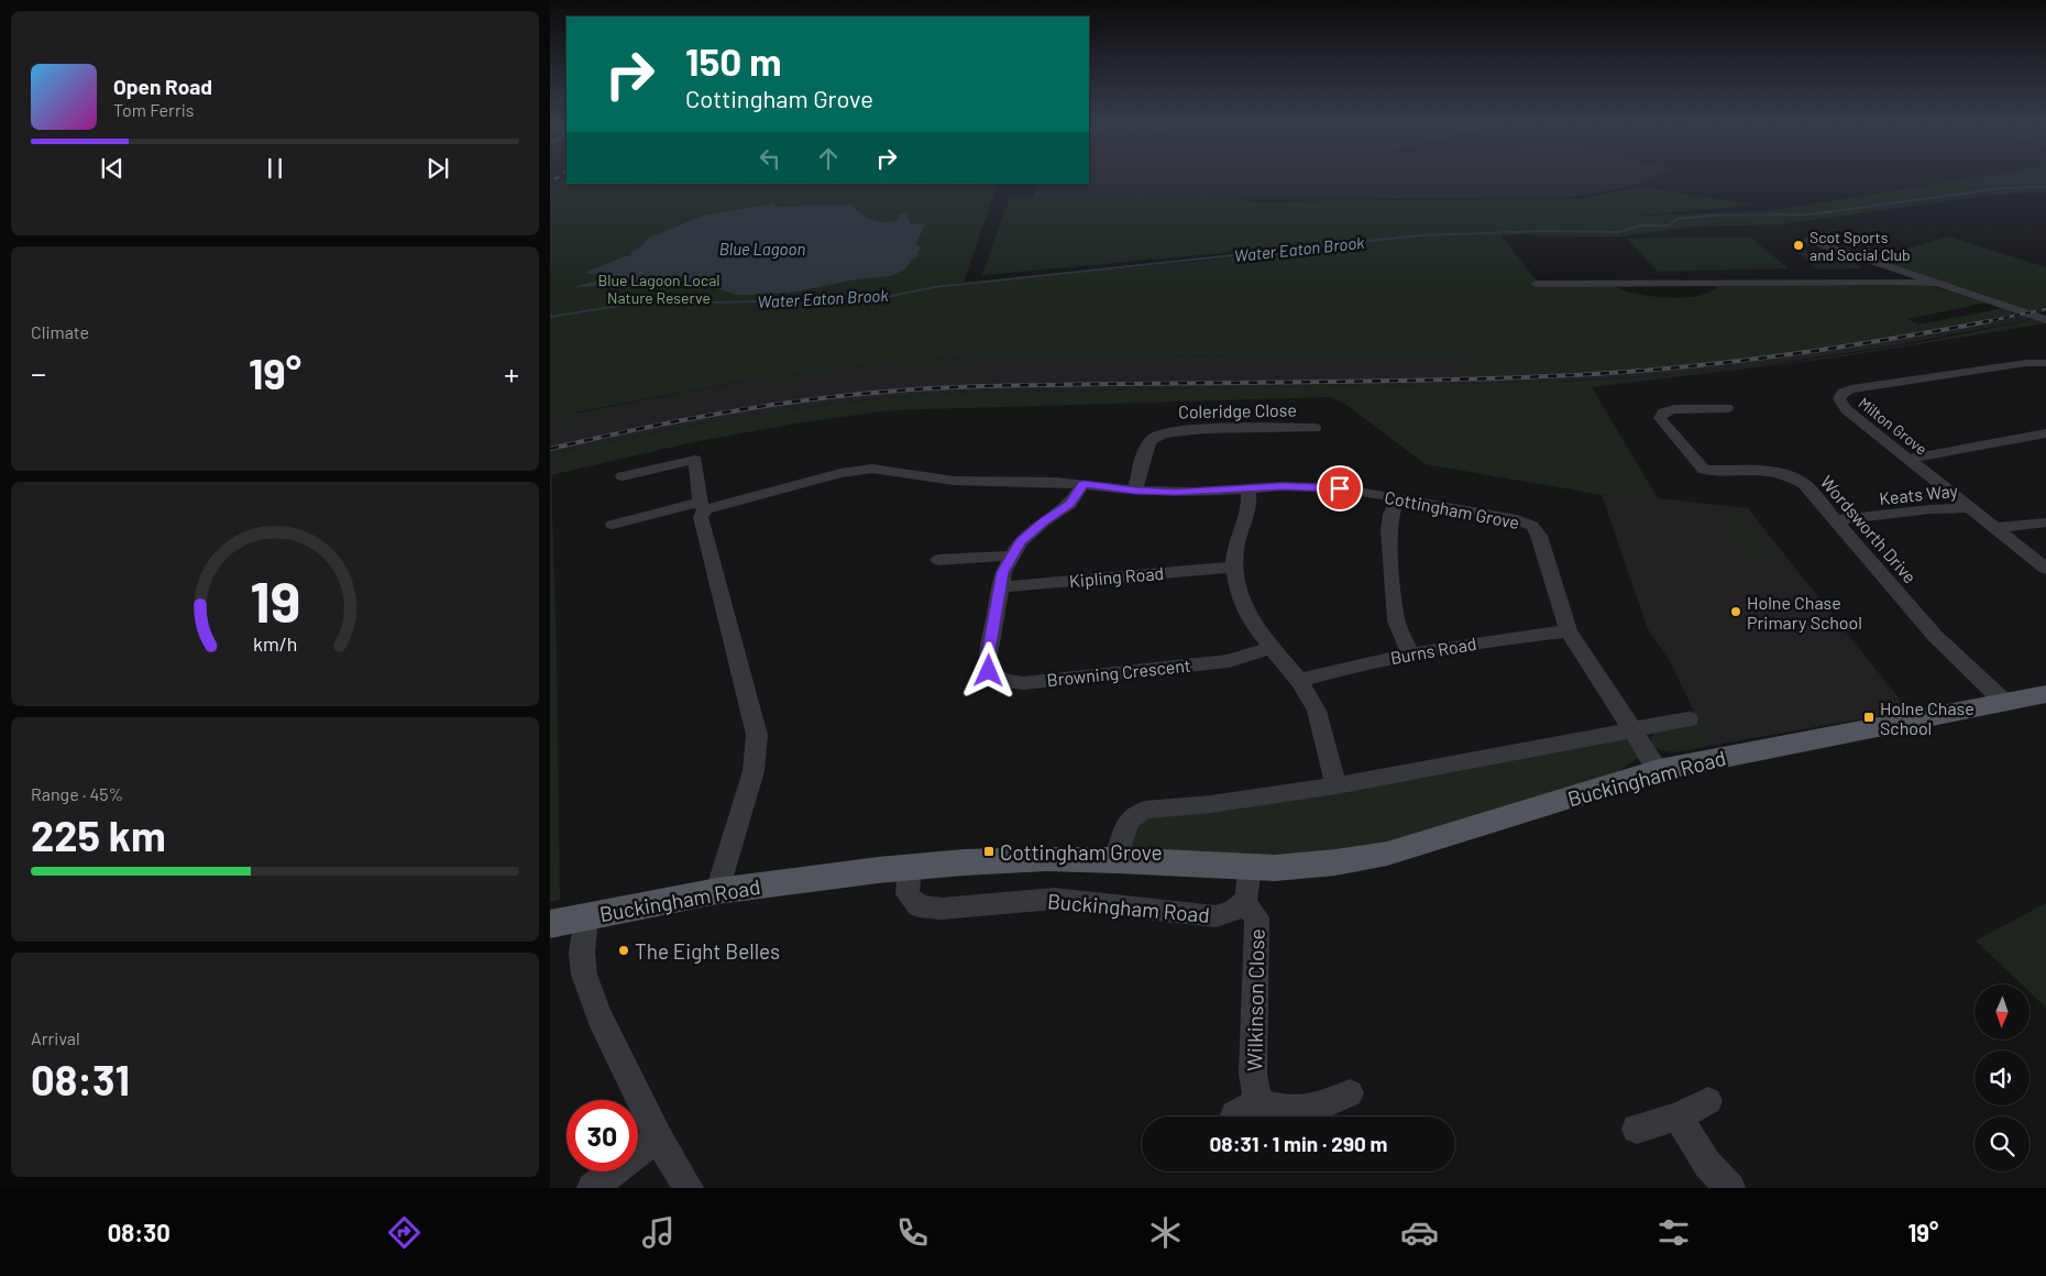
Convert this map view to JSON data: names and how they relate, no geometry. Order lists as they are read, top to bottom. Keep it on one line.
{"streets":{"main road":["Buckingham Road"],"street":["Coleridge Close","Milton Grove","Keats Way","Cottingham Grove","Wordsworth Drive","Kipling Road","Burns Road","Browning Crescent","Wilkinson Close"]},"crossings":[["Coleridge Close","Cottingham Grove"],["Milton Grove","Keats Way"],["Keats Way","Wordsworth Drive"],["Cottingham Grove","Burns Road"],["Cottingham Grove","Browning Crescent"],["Cottingham Grove","Buckingham Road"],["Wordsworth Drive","Buckingham Road"],["Kipling Road","Browning Crescent"],["Buckingham Road","Wilkinson Close"]],"water":["Blue Lagoon","Water Eaton Brook"],"parks":["Blue Lagoon Local Nature Reserve"],"places":{"other":["Scot Sports and Social Club","Holne Chase Primary School","The Eight Belles"],"transit":["Holne Chase School","Cottingham Grove"]},"north":"bottom","page":{"turn":["150 m","Cottingham Grove"],"song":["Open Road","Tom Ferris"],"tile":["Climate",["Range · 45%","225 km"],["Arrival","08:31"]],"heat":["−","19°","+"],"limit":"30","trip":"08:31 · 1 min · 290 m","tabs":["08:30","19°"],"gauge":["19","km/h"]}}
